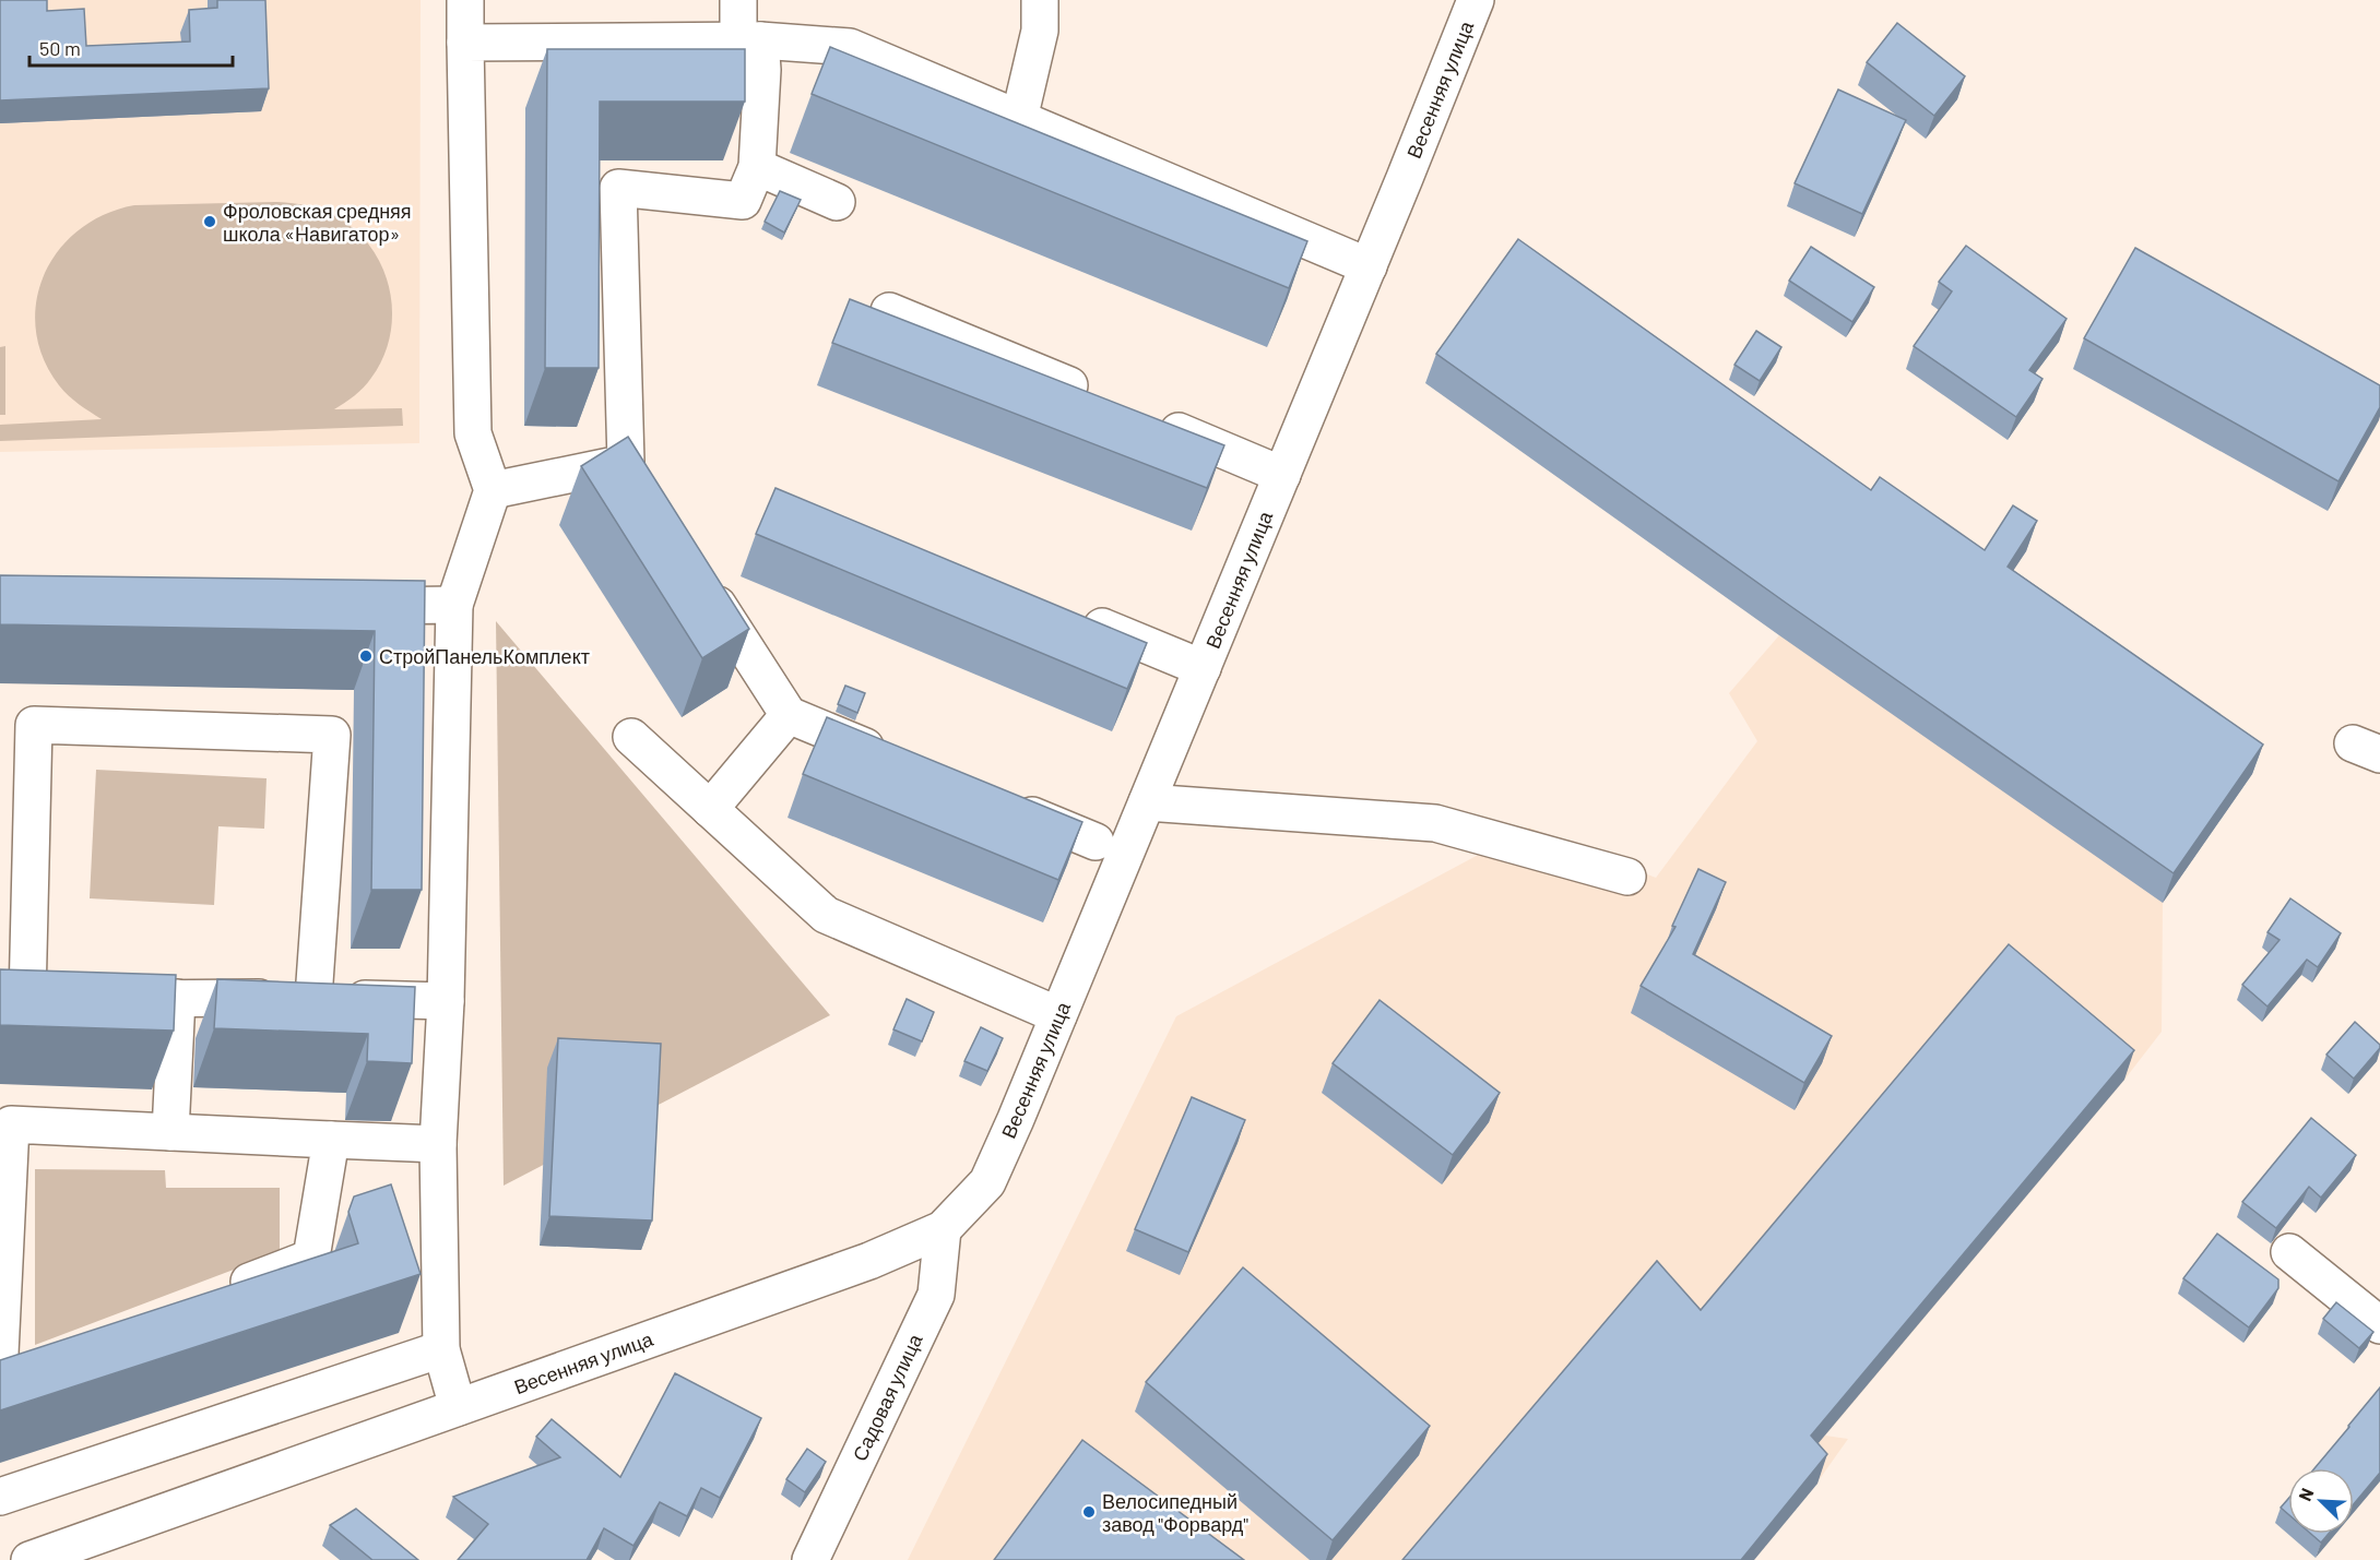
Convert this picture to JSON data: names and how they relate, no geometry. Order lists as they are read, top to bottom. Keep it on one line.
{"streets":{"street":["Весенняя улица","Садовая улица"]},"crossings":[["Весенняя улица","Садовая улица"]],"places":["Фроловская средняя школа «Навигатор»","СтройПанельКомплект","Велосипедный завод \"Форвард\""],"scale_bar":"50 m","north":"top left"}
